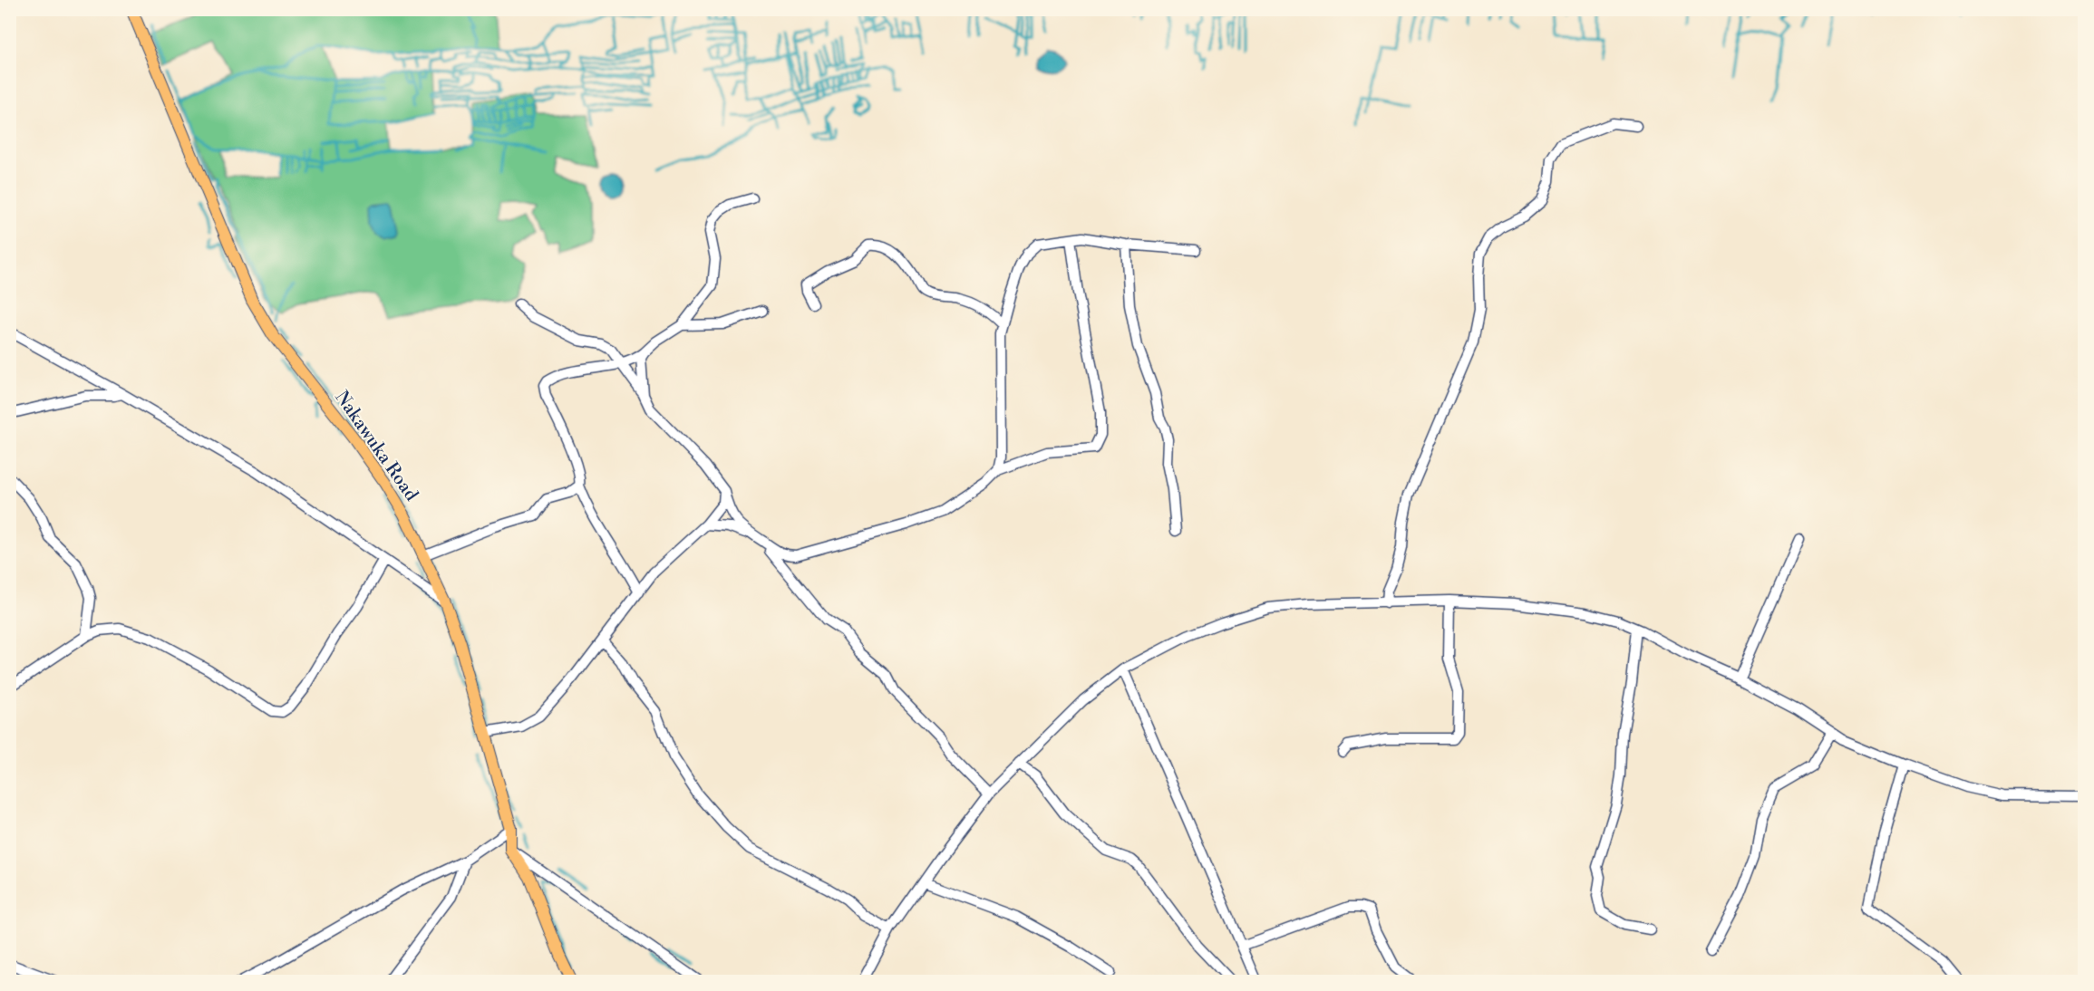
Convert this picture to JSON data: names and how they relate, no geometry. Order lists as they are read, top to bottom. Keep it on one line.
{"streets":{"main road":["Nakawuka Road"]}}
